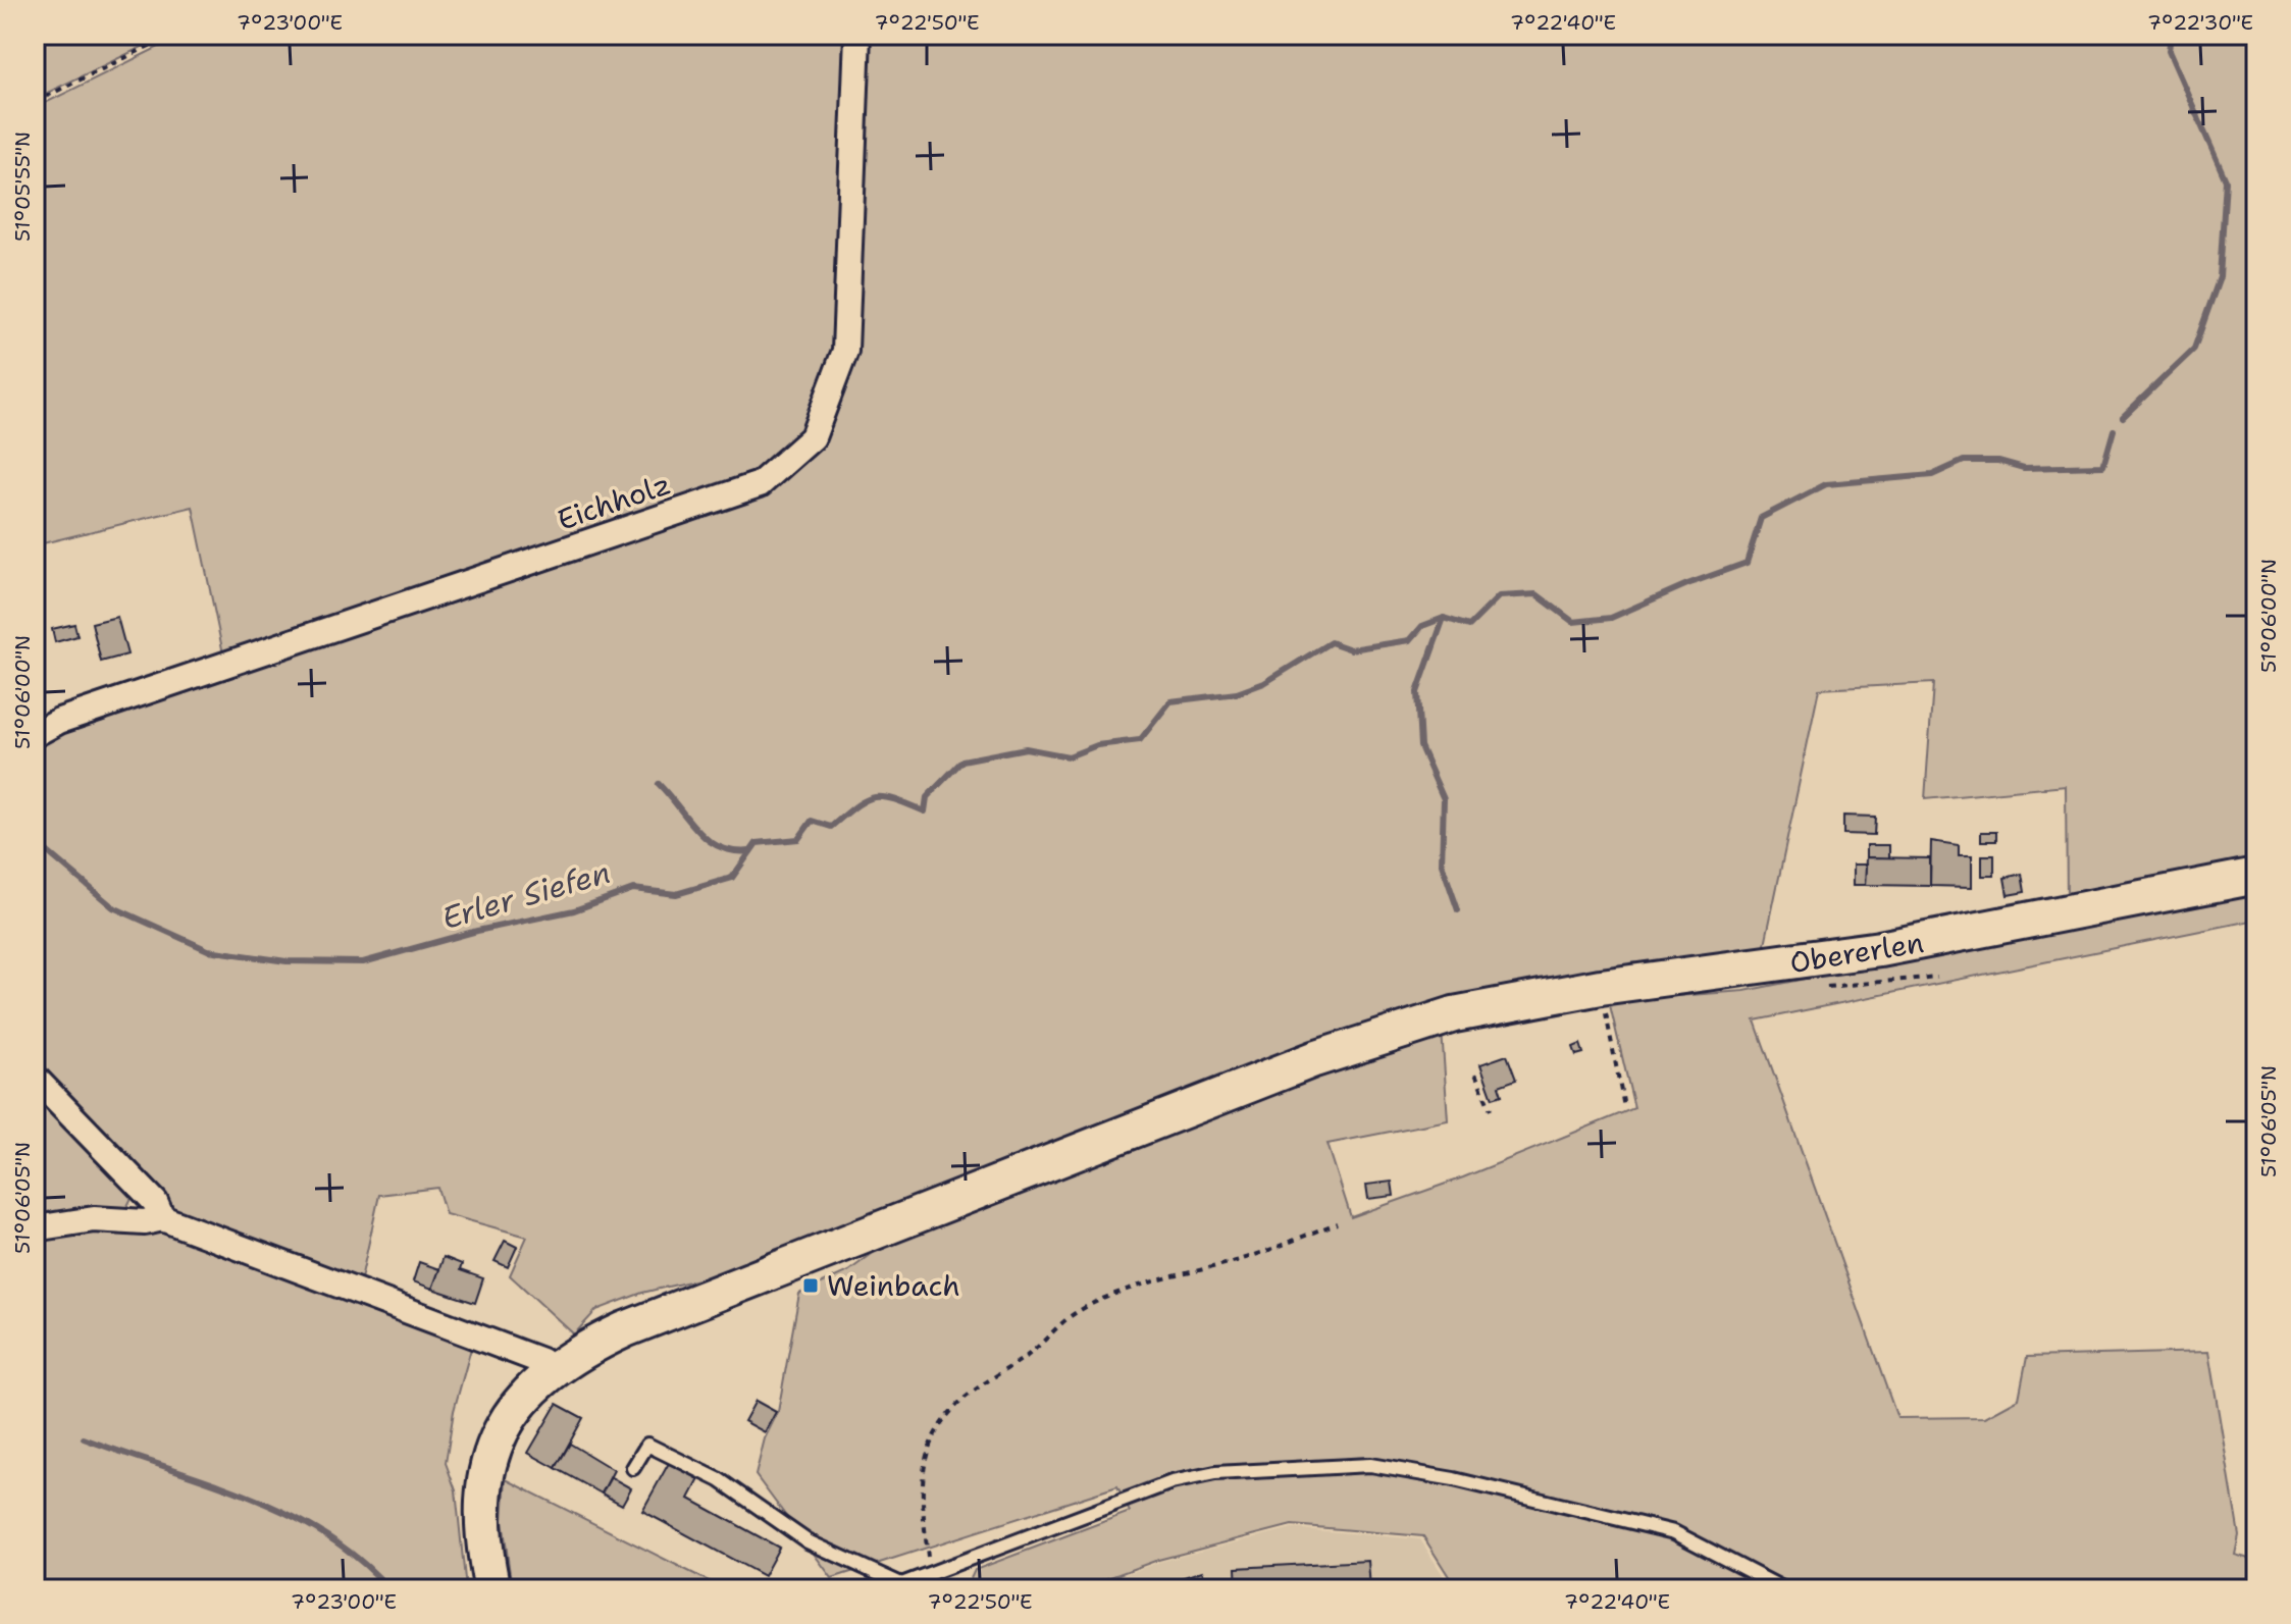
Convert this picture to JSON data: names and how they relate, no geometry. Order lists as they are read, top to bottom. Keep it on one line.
{"streets":{"main road":["Obererlen"],"street":["Eichholz"]},"water":["Erler Siefen"],"places":{"transit":["Weinbach"]},"coordinates":["7°23'00\"E","7°22'50\"E","7°22'40\"E","7°22'30\"E","51°05'55\"N","51°06'00\"N","51°06'05\"N"]}
